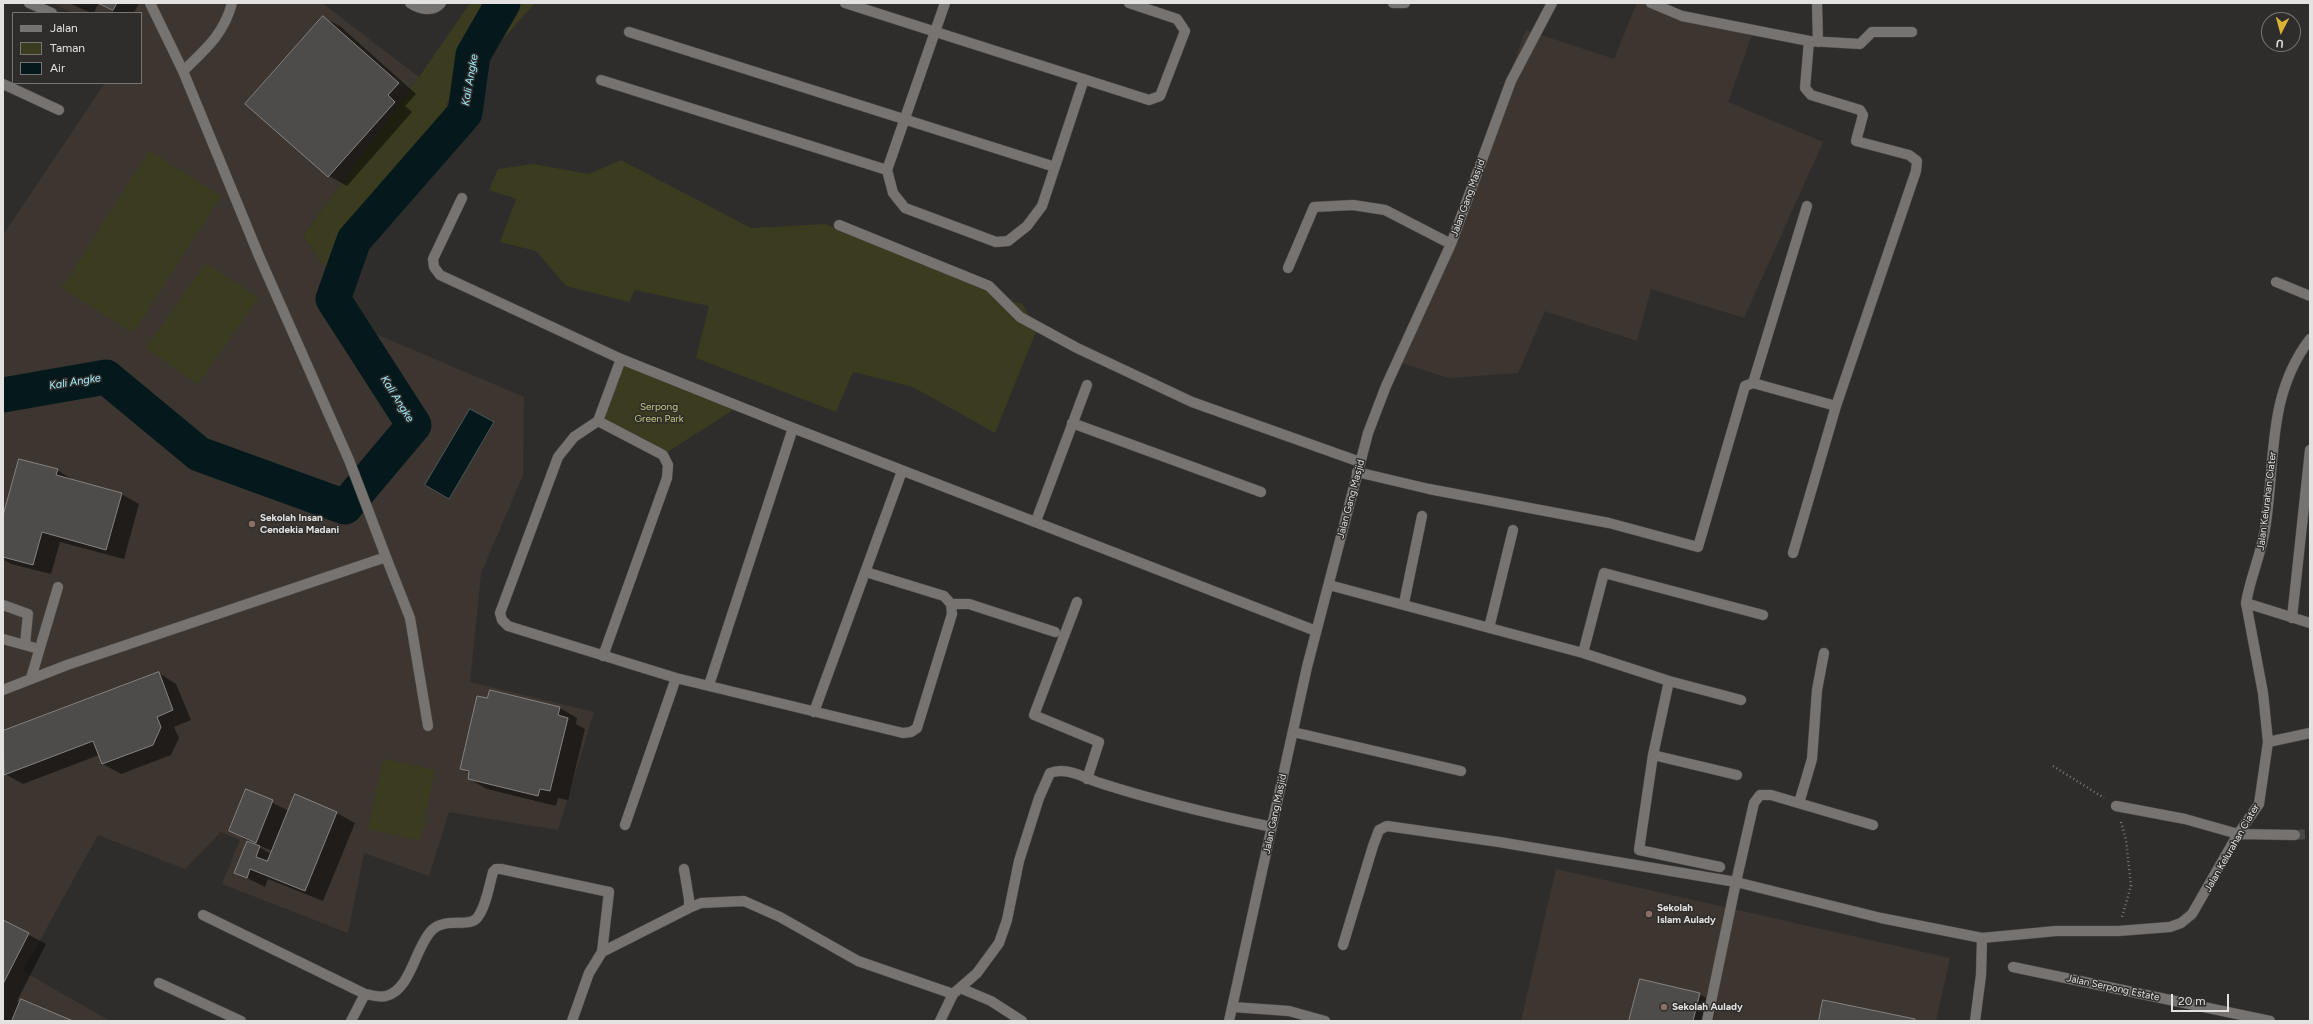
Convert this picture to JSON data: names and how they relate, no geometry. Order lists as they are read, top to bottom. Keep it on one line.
{"streets":{"street":["Jalan Gang Masjid","Jalan Kelurahan Ciater","Jalan Serpong Estate"]},"water":["Kali Angke"],"parks":["Serpong Green Park"],"places":["Sekolah Insan Cendekia Madani","Sekolah Islam Aulady","Sekolah Aulady"],"legend":["Jalan","Taman","Air"],"scale_bar":"20 m","north":"bottom"}
